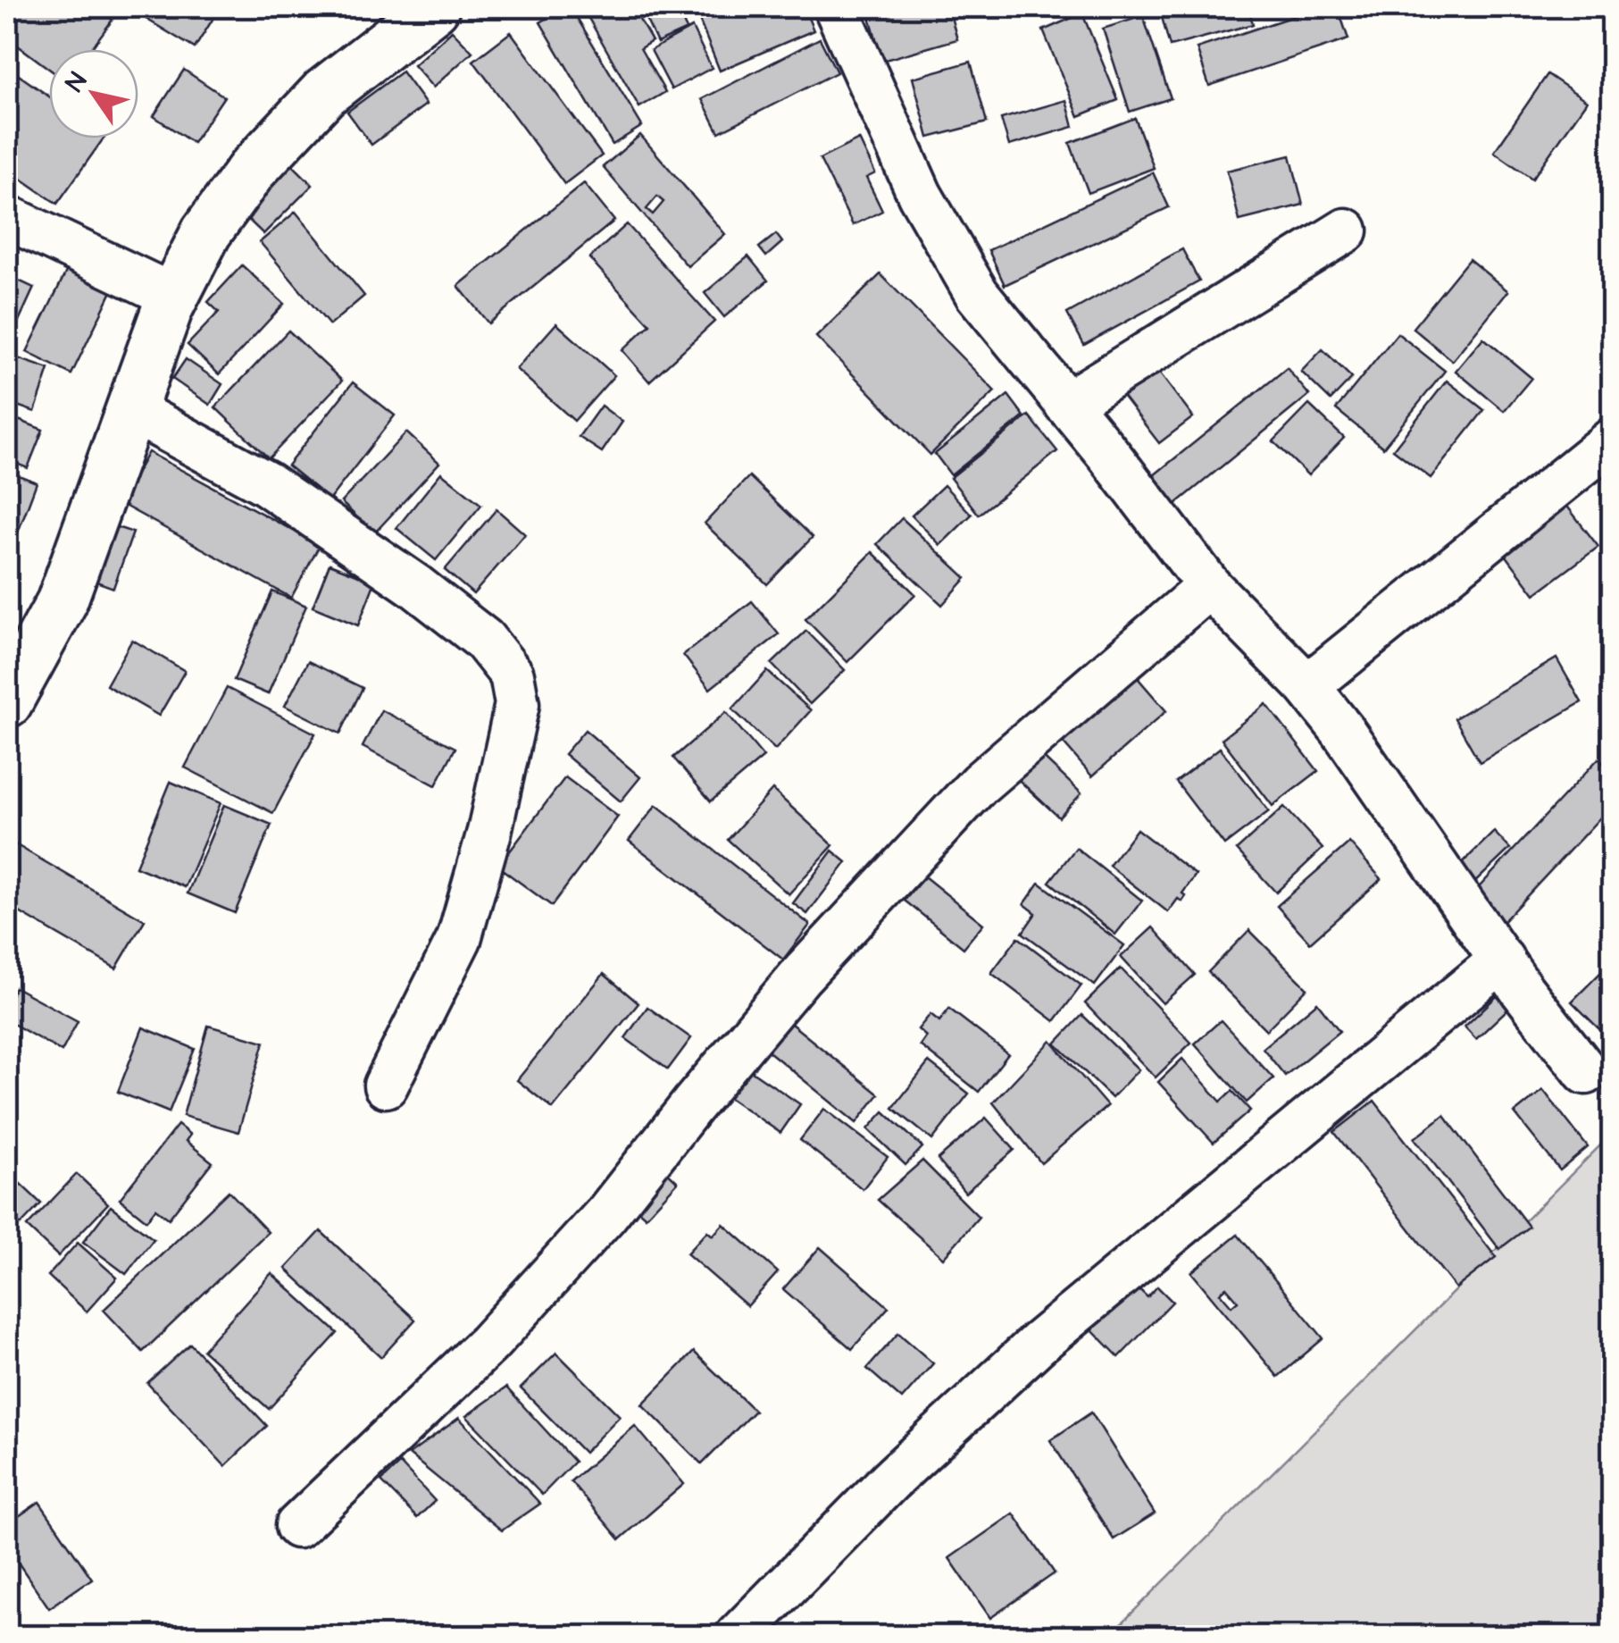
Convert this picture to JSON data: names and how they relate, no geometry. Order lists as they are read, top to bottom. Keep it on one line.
{"north":"top left"}
